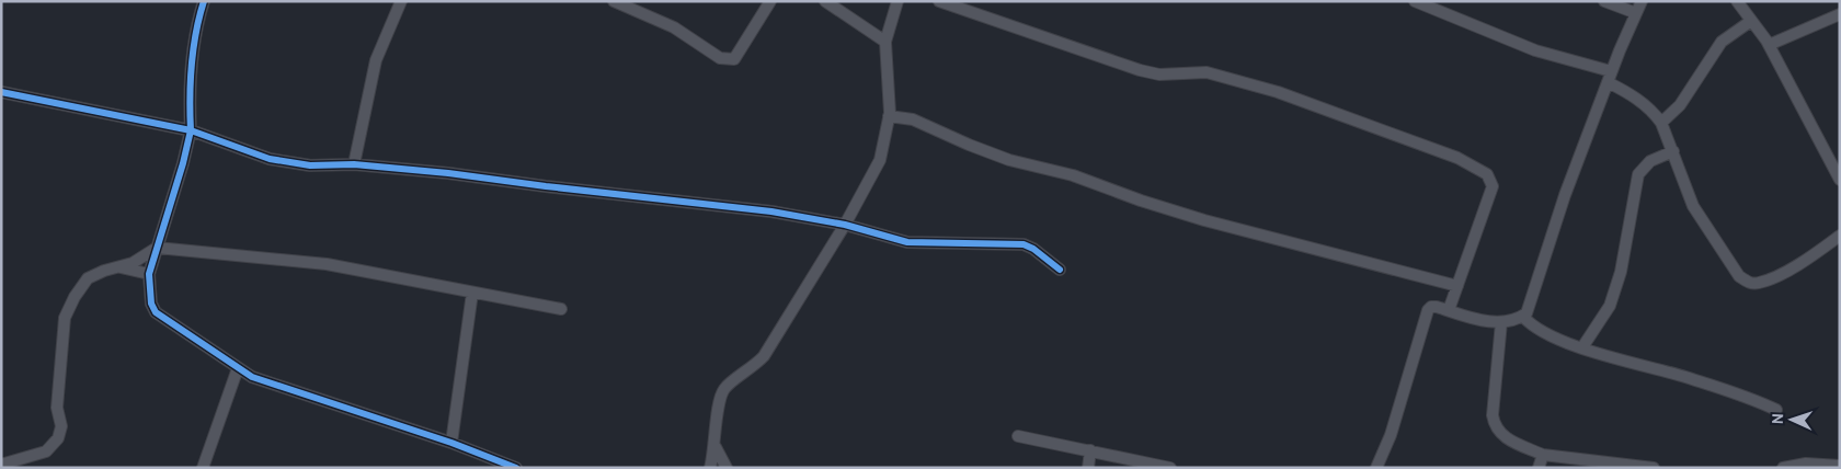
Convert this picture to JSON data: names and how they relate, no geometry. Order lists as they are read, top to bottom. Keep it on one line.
{"north":"left"}
